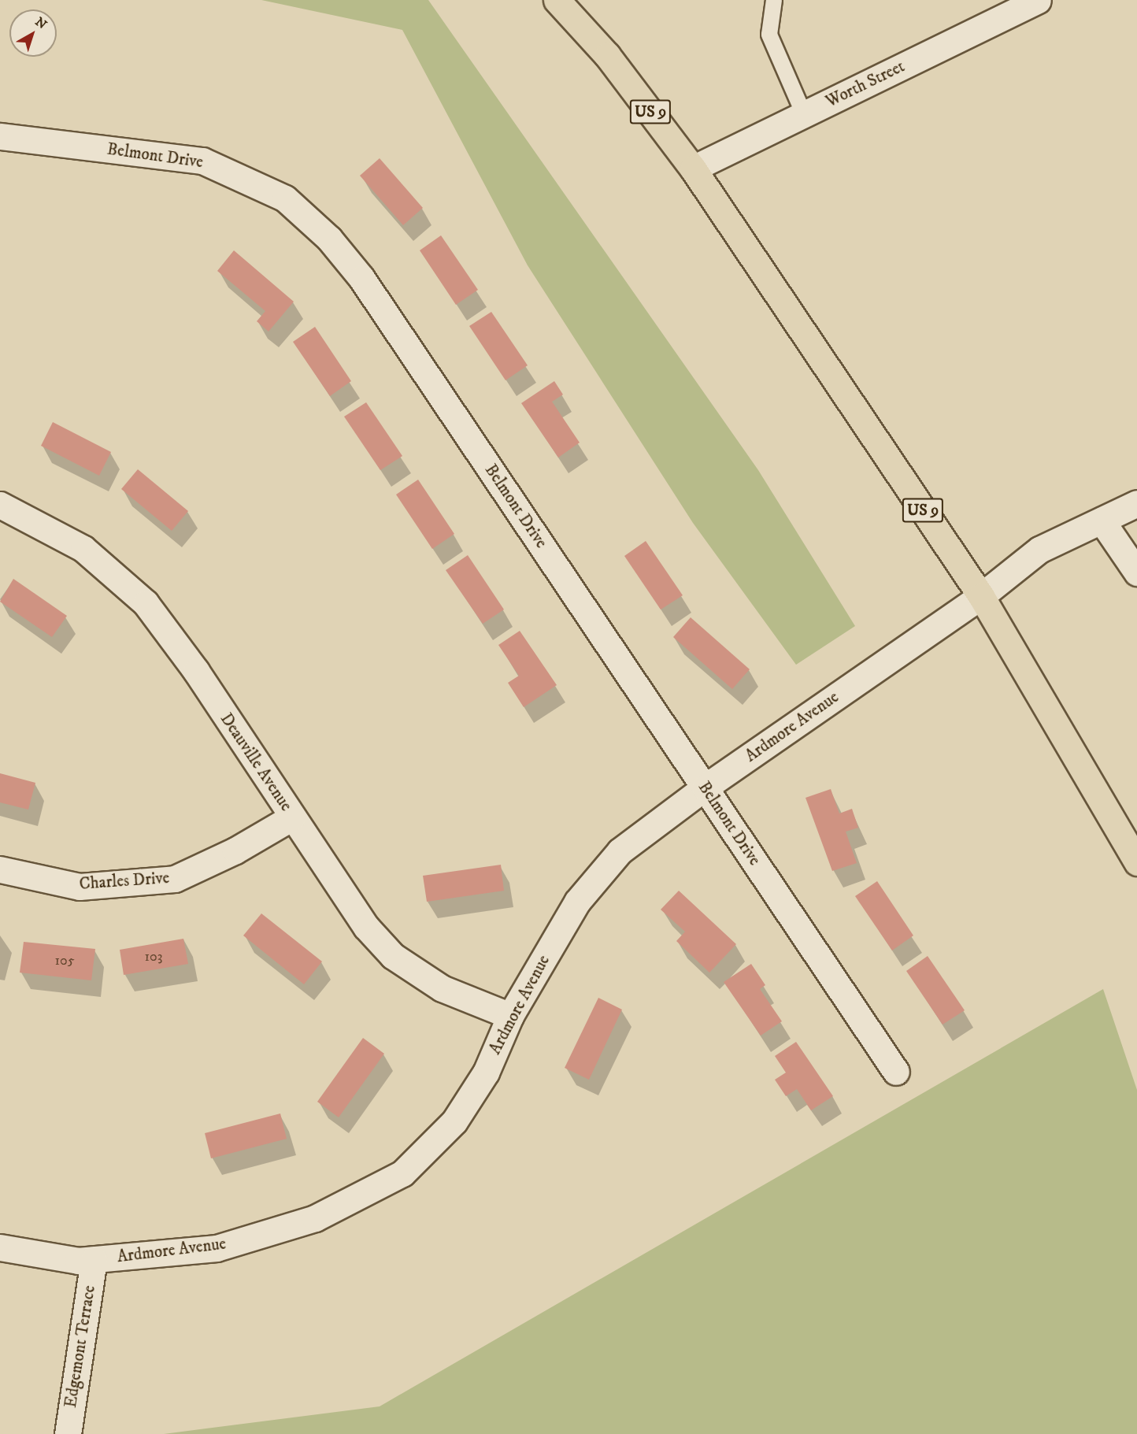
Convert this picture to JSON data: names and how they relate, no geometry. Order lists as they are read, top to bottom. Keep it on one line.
{"streets":{"highway":["US 9"],"street":["Worth Street","Belmont Drive","Ardmore Avenue","Deauville Avenue","Charles Drive","Edgemont Terrace"]},"crossings":[["Worth Street","US 9"],["US 9","Ardmore Avenue"],["Belmont Drive","Ardmore Avenue"],["Ardmore Avenue","Deauville Avenue"],["Ardmore Avenue","Edgemont Terrace"],["Deauville Avenue","Charles Drive"]],"house_numbers":["103","105"],"north":"top right"}
